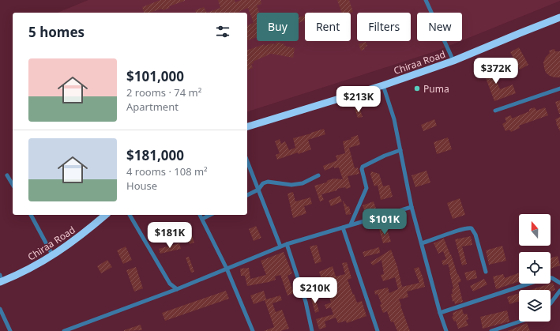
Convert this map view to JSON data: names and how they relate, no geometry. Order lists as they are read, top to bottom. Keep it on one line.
{"streets":{"highway":["Chiraa Road"]},"places":["Puma"],"north":"top","page":{"chip":["Buy","Rent","Filters","New"],"heading":"5 homes","list":[{"name":"$101,000","note":"2 rooms · 74 m² · Apartment"},{"name":"$181,000","note":"4 rooms · 108 m² · House"}],"price":["$372K","$213K","$101K","$181K","$210K"]}}
